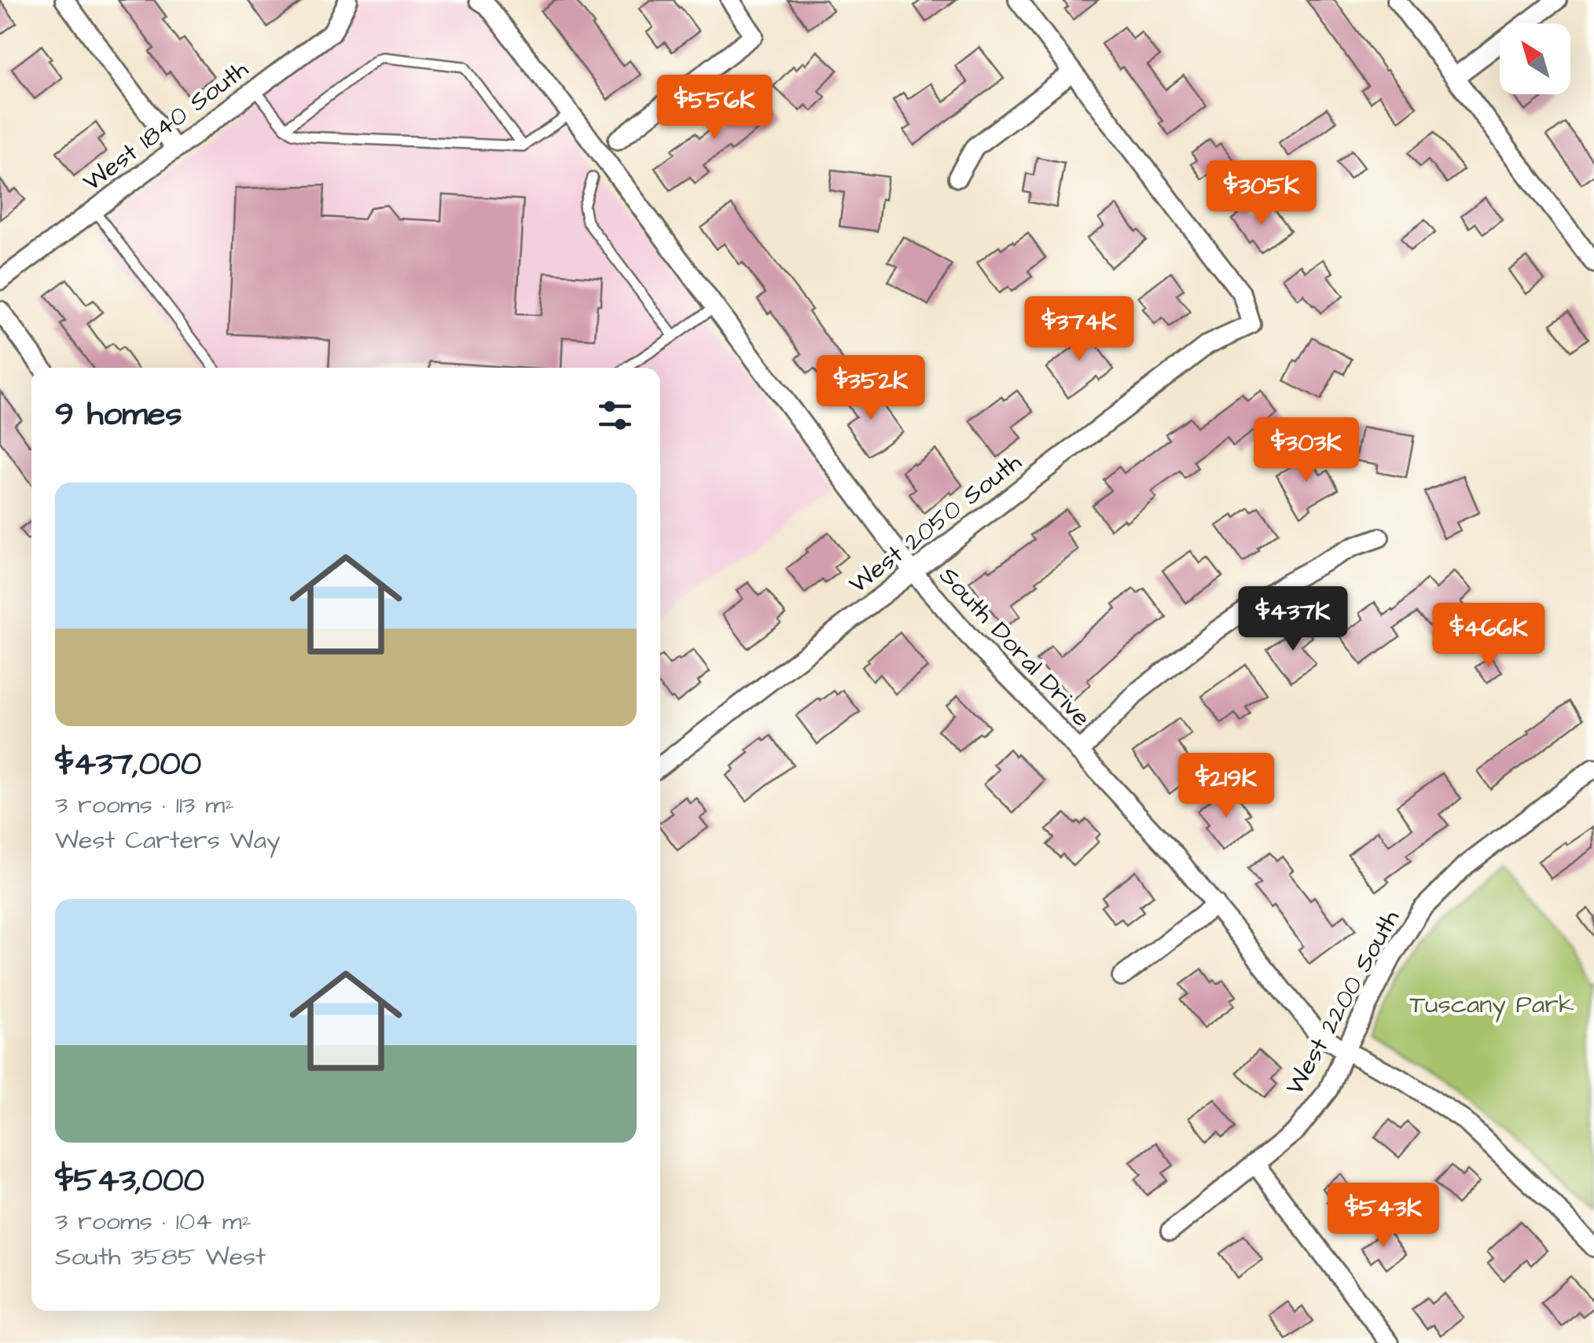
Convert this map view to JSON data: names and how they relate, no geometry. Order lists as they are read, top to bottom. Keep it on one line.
{"streets":{"street":["West 1840 South","West 2050 South","South Doral Drive","West 2200 South"]},"crossings":[["West 2050 South","South Doral Drive"],["South Doral Drive","West 2200 South"]],"parks":["Tuscany Park"],"north":"top left","page":{"price":["$556K","$305K","$374K","$352K","$303K","$437K","$466K","$219K","$543K"],"heading":"9 homes","list":[{"name":"$437,000","note":"3 rooms · 113 m² · West Carters Way"},{"name":"$543,000","note":"3 rooms · 104 m² · South 3585 West"}]}}
